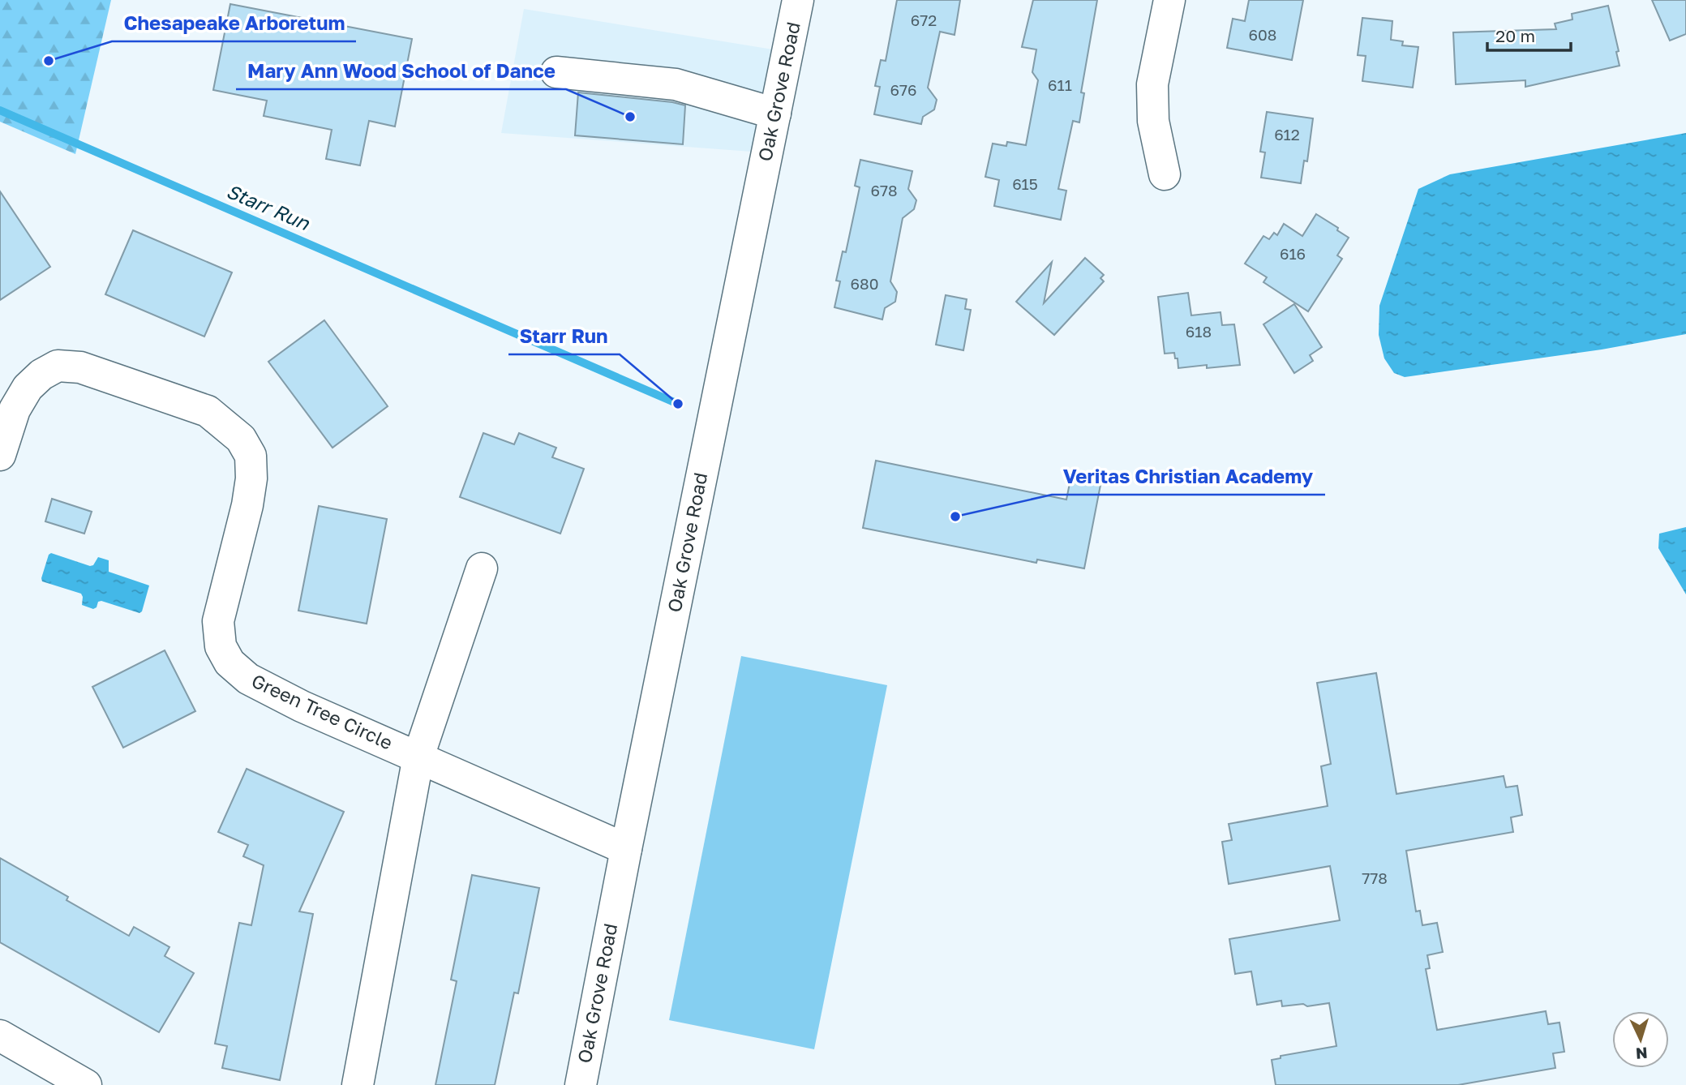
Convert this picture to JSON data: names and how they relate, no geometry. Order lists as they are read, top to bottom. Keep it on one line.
{"streets":{"street":["Oak Grove Road","Green Tree Circle"]},"crossings":[["Oak Grove Road","Green Tree Circle"]],"water":["Starr Run"],"places":["Chesapeake Arboretum","Mary Ann Wood School of Dance","Starr Run","Veritas Christian Academy"],"house_numbers":["672","608","611","676","612","615","678","616","680","618","778"],"scale_bar":"20 m","north":"bottom"}
